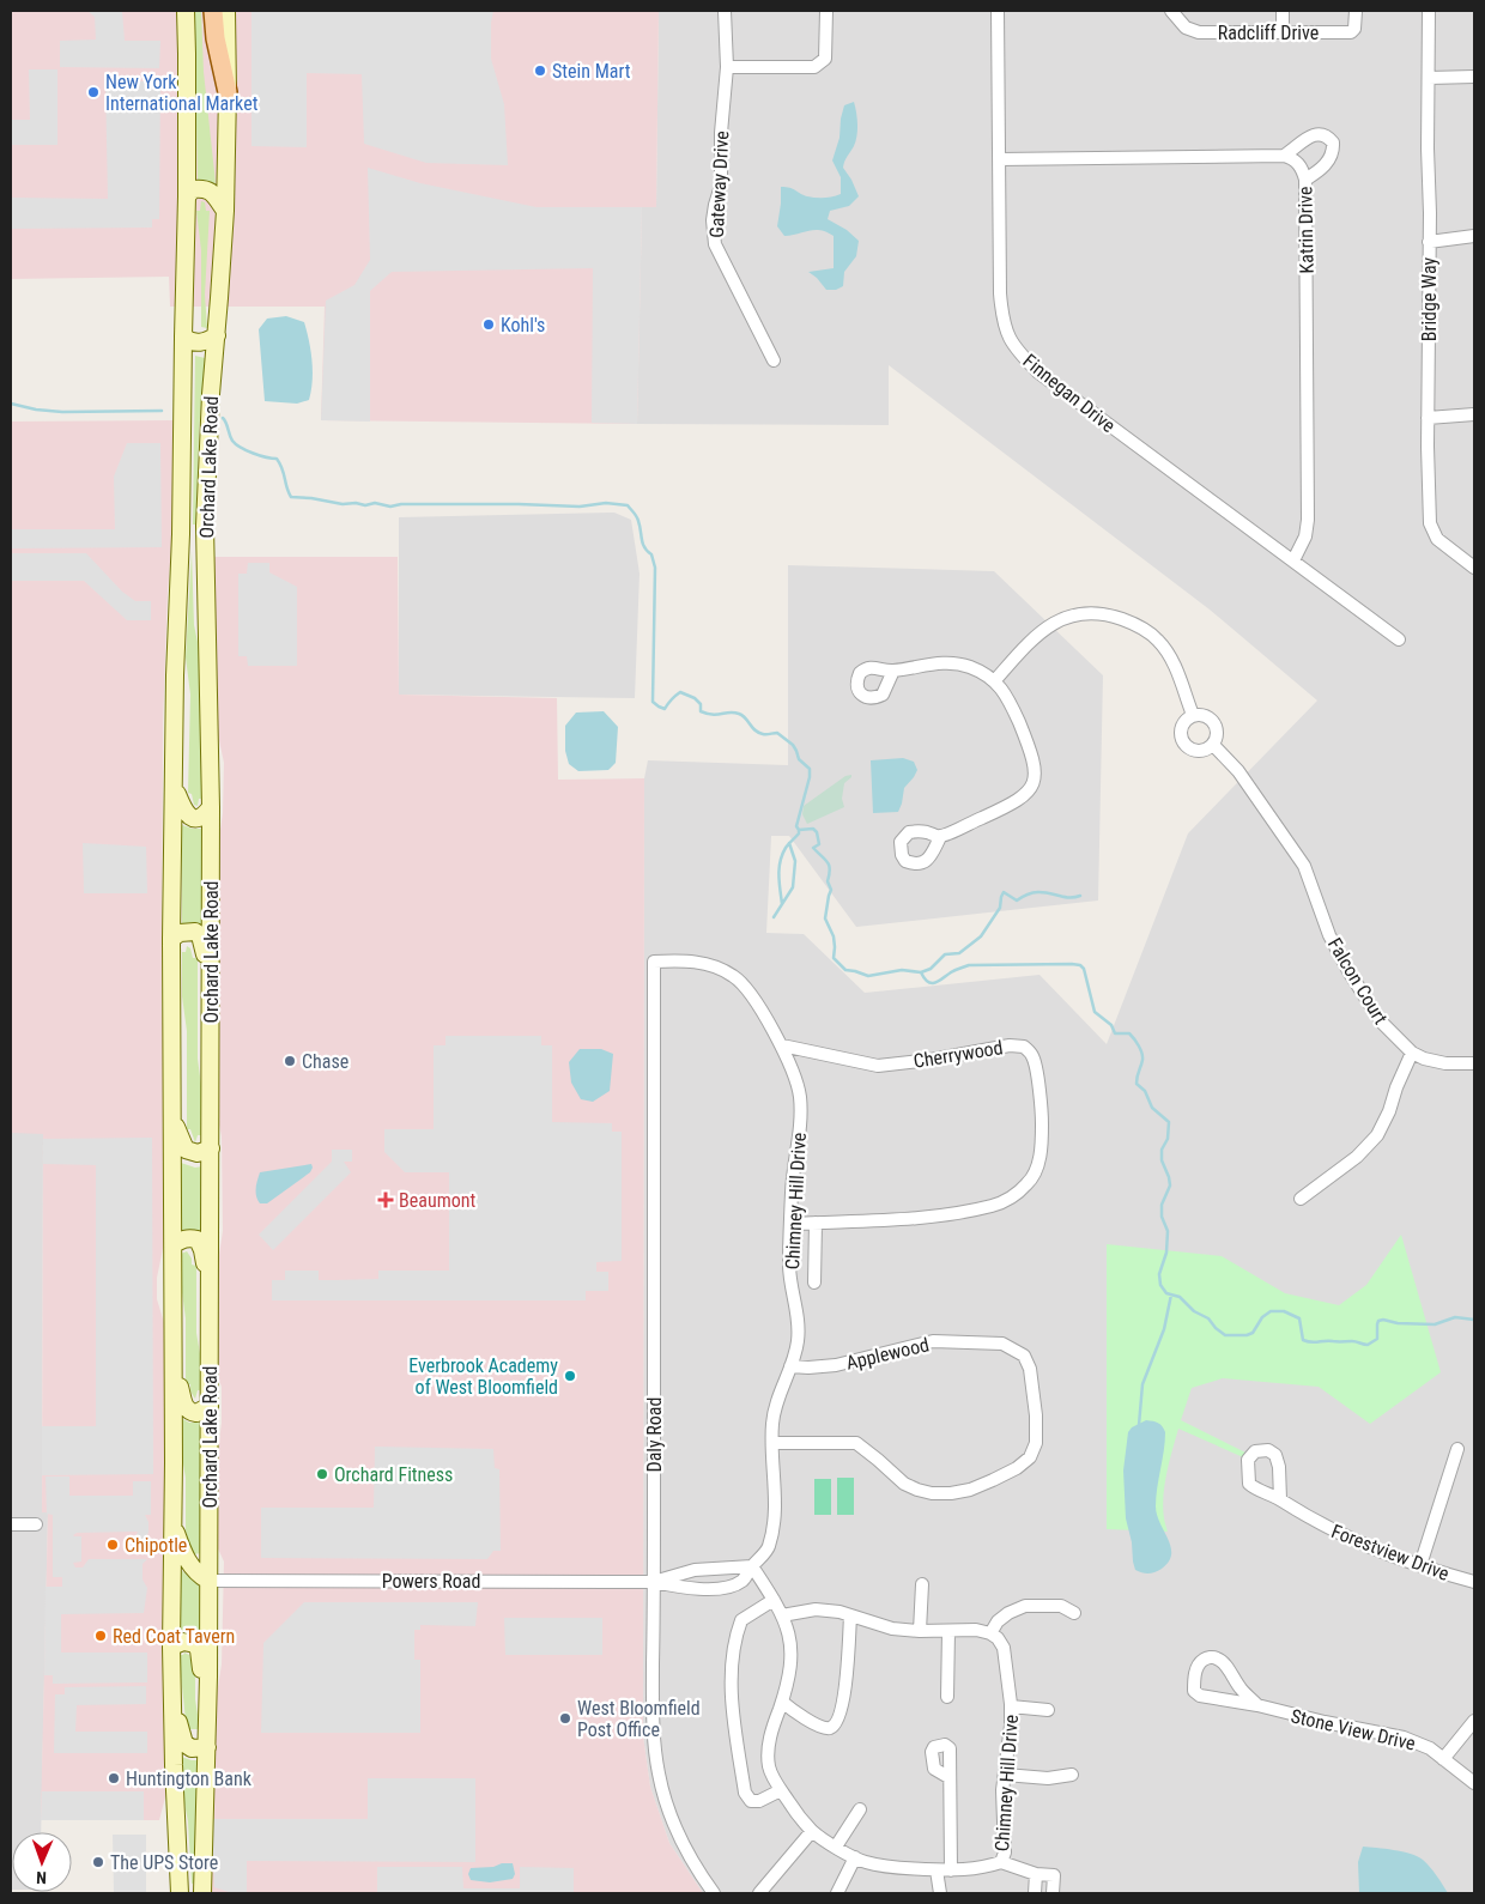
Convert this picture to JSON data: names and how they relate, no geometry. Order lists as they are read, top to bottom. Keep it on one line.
{"streets":{"main road":["Orchard Lake Road"],"street":["Radcliff Drive","Gateway Drive","Katrin Drive","Bridge Way","Finnegan Drive","Falcon Court","Cherrywood","Chimney Hill Drive","Applewood","Daly Road","Forestview Drive","Powers Road","Stone View Drive"]},"crossings":[["Katrin Drive","Finnegan Drive"],["Orchard Lake Road","Powers Road"],["Cherrywood","Chimney Hill Drive"],["Chimney Hill Drive","Applewood"],["Chimney Hill Drive","Daly Road"],["Daly Road","Powers Road"]],"places":{"other":["Stein Mart","New York International Market","Kohl's","Chase","Everbrook Academy of West Bloomfield","Orchard Fitness","Chipotle","Red Coat Tavern","West Bloomfield Post Office","Huntington Bank","The UPS Store"],"health":["Beaumont"]},"north":"bottom"}
